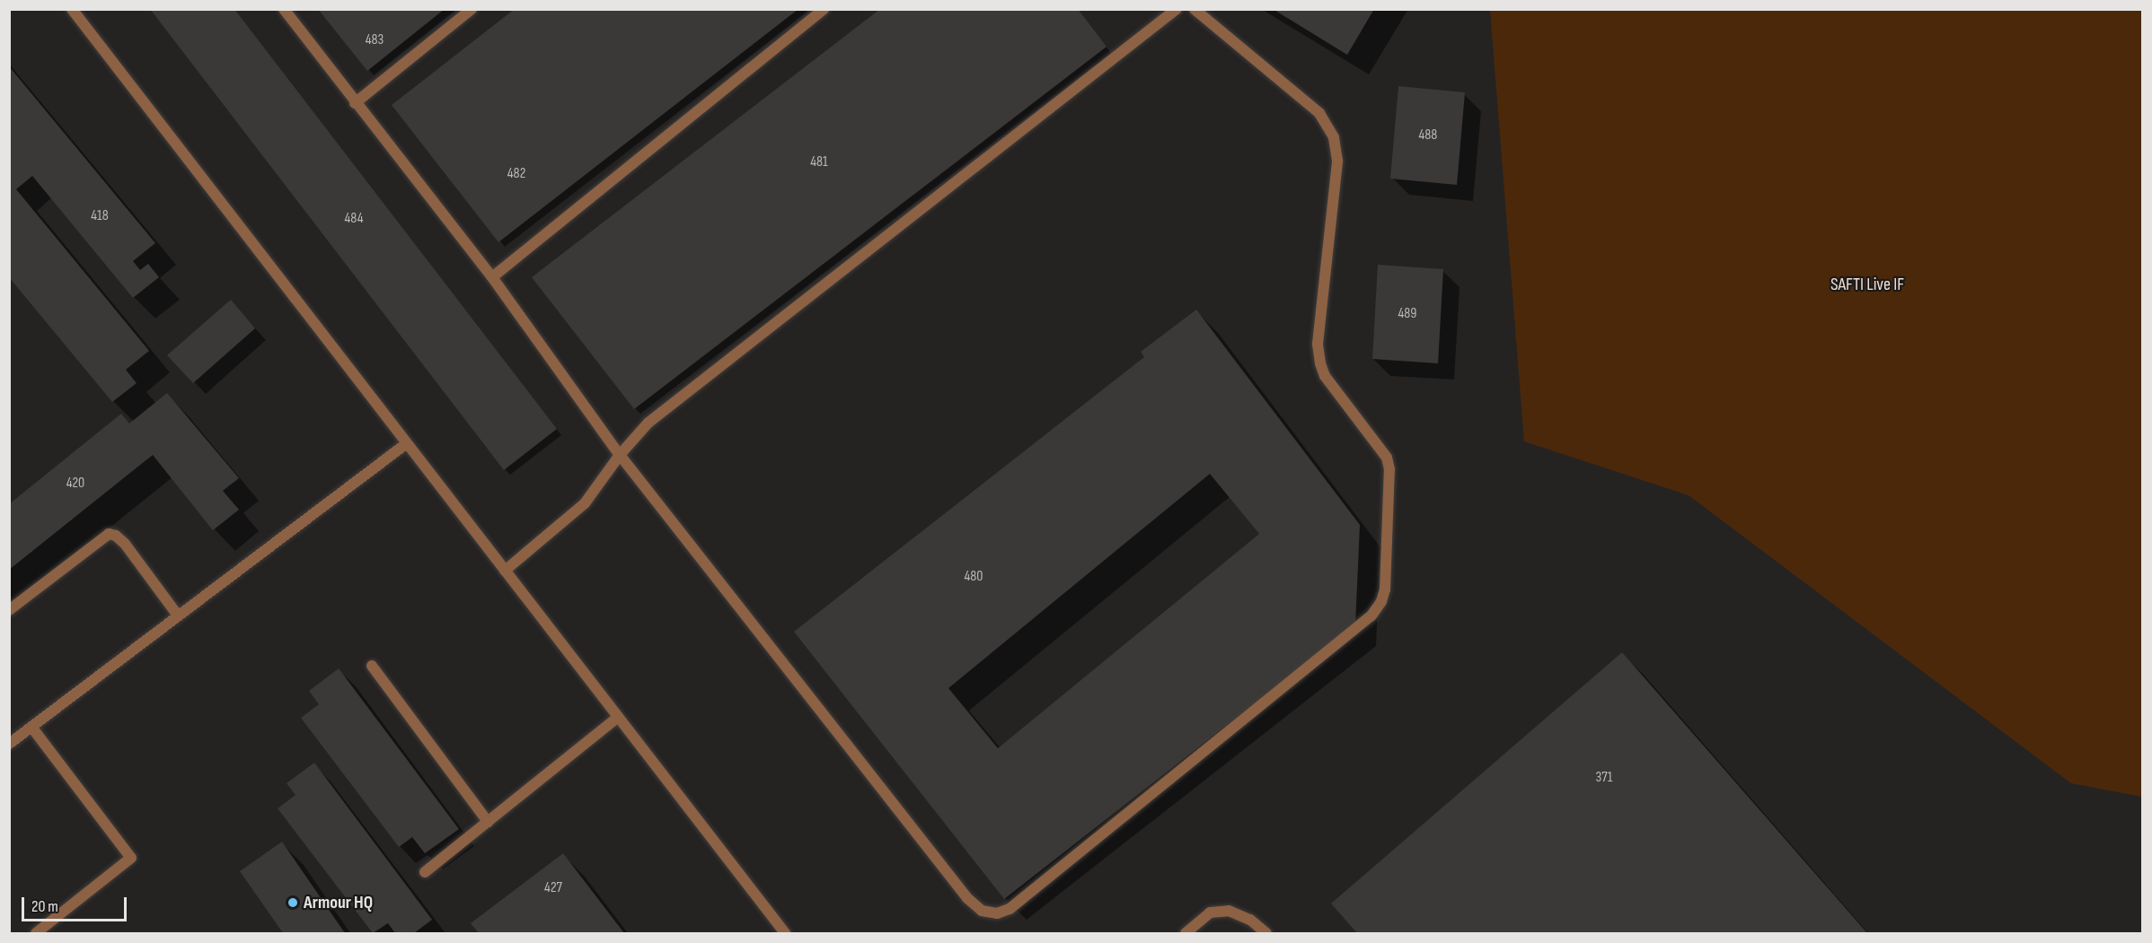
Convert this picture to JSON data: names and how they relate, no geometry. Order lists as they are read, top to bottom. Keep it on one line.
{"parks":["SAFTI Live IF"],"places":["Armour HQ"],"house_numbers":["483","488","481","482","418","484","489","420","480","371","427"],"scale_bar":"20 m"}
